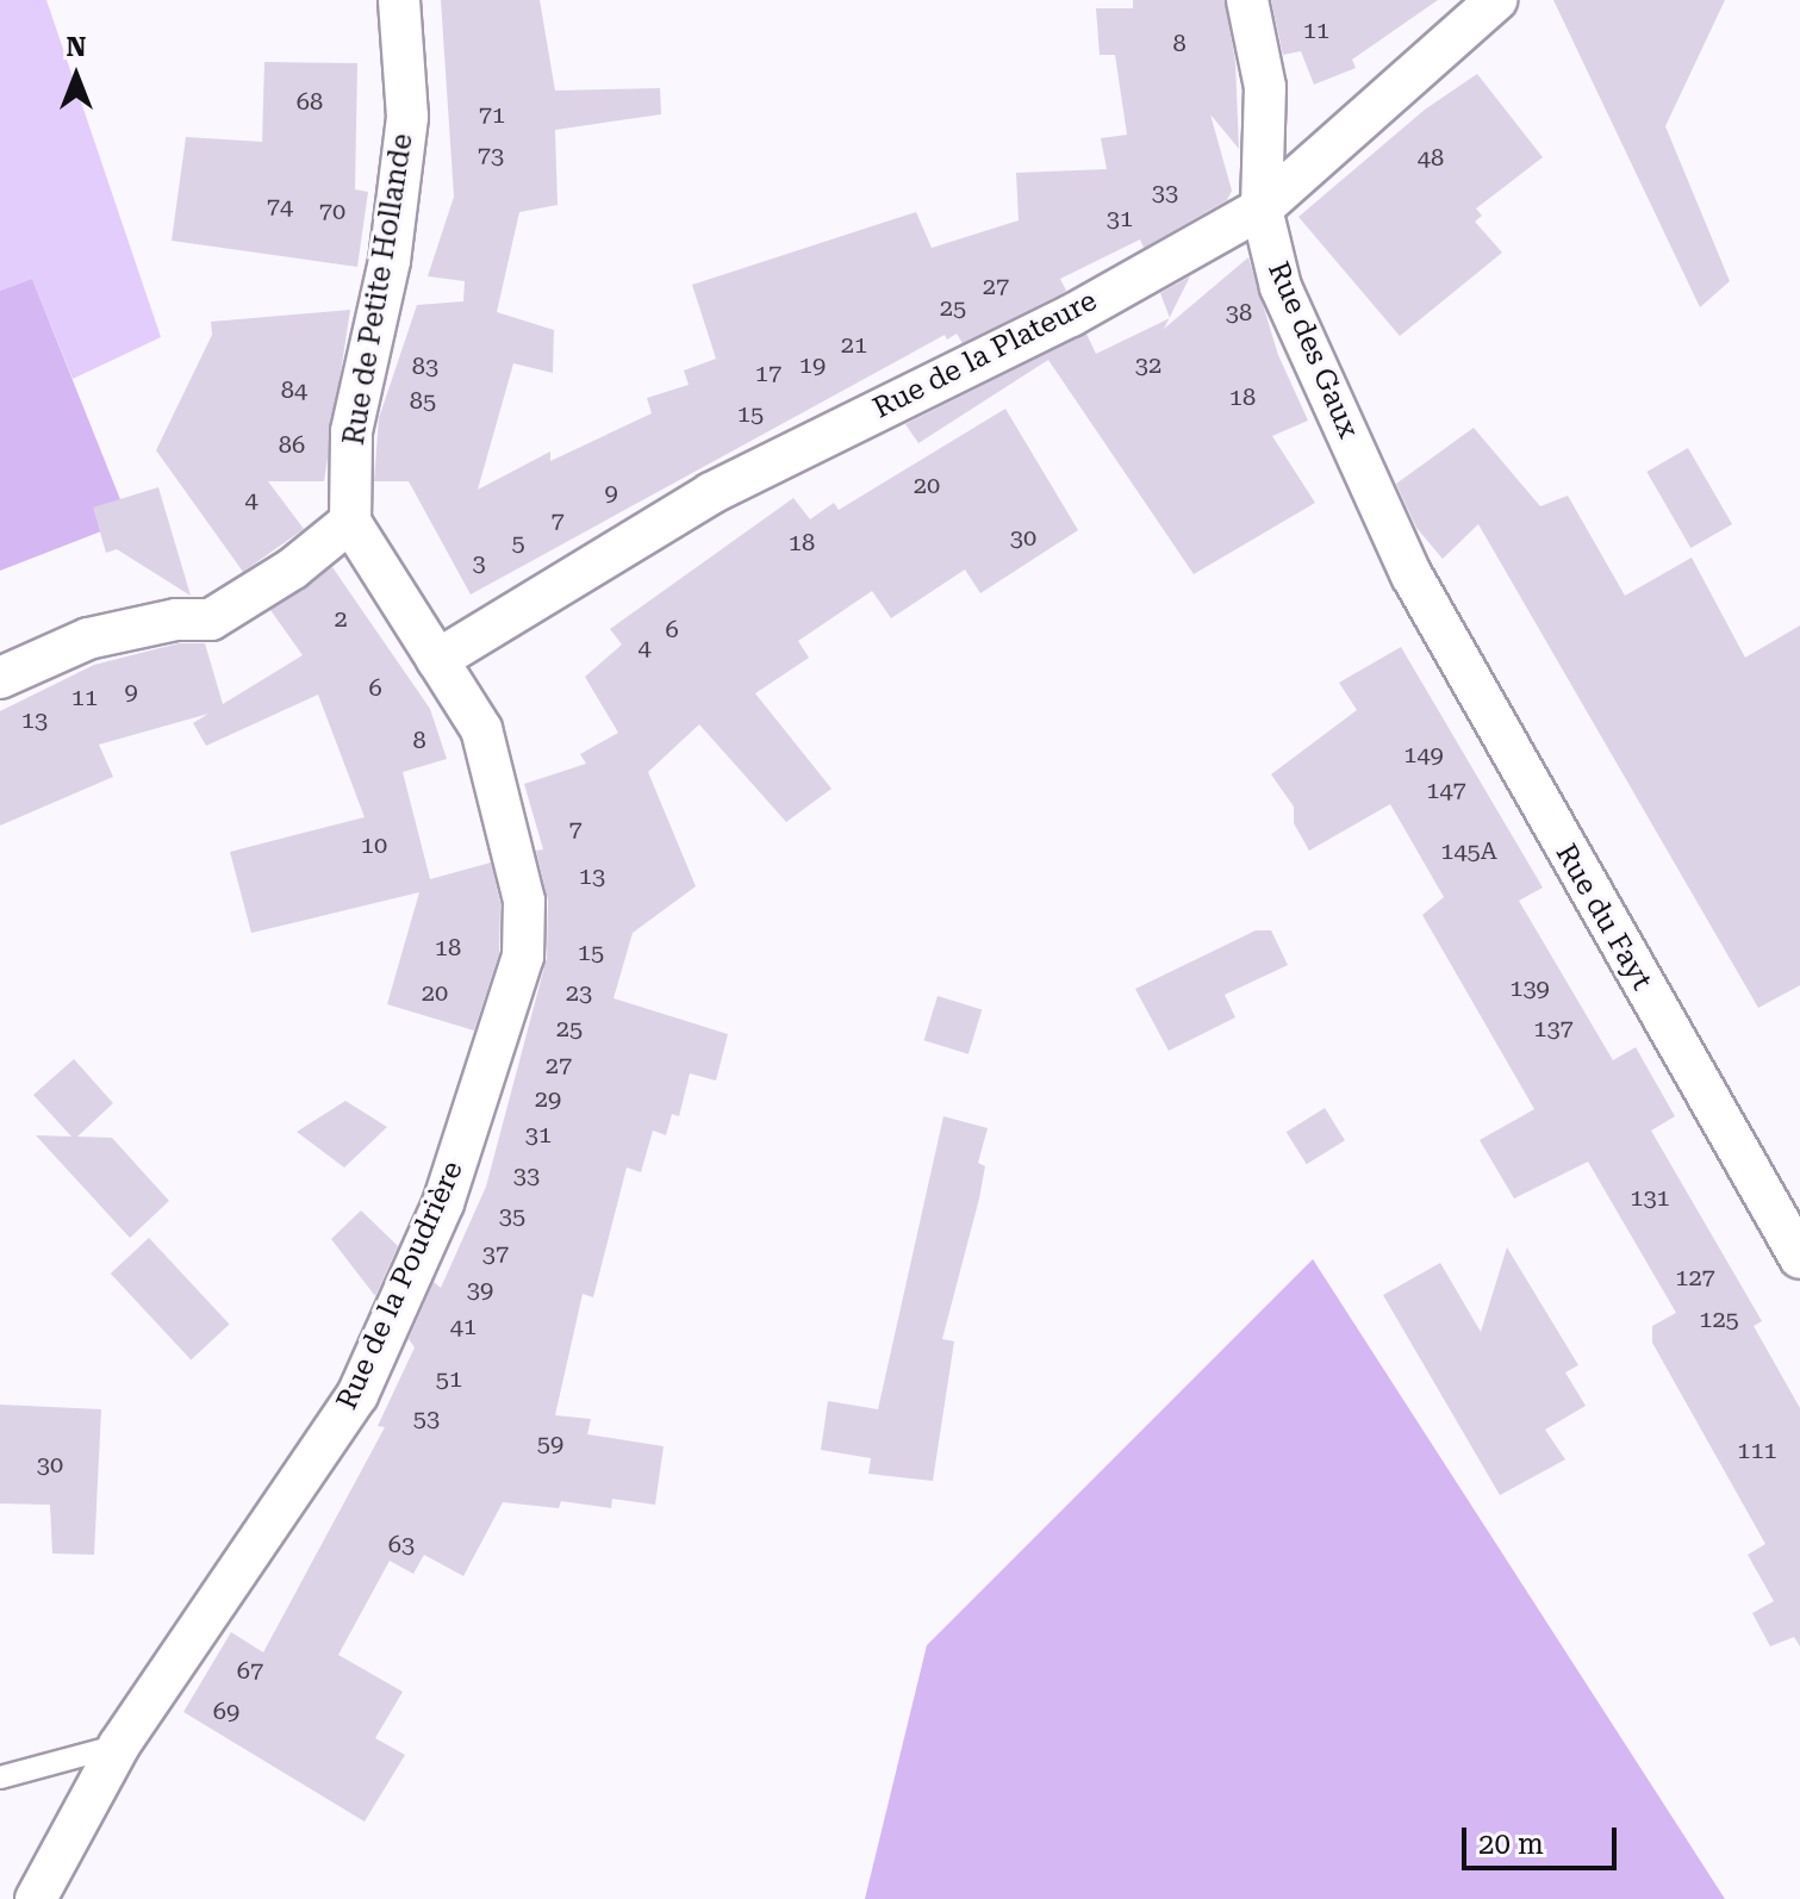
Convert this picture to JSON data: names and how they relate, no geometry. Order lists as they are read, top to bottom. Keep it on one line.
{"streets":{"street":["Rue de Petite Hollande","Rue des Gaux","Rue de la Plateure","Rue du Fayt","Rue de la Poudrière"]},"crossings":[["Rue de Petite Hollande","Rue de la Poudrière"],["Rue des Gaux","Rue de la Plateure"],["Rue des Gaux","Rue du Fayt"],["Rue de la Plateure","Rue de la Poudrière"]],"house_numbers":["11","8","68","71","73","48","33","74","70","31","27","25","38","21","19","32","83","17","84","18","85","15","86","20","9","4","7","30","5","18","3","2","6","4","6","9","11","13","8","149","147","7","10","145A","13","18","15","139","20","23","25","137","27","29","31","33","131","35","37","127","39","125","41","51","53","59","111","30","63","67","69"],"scale_bar":"20 m","north":"top"}
